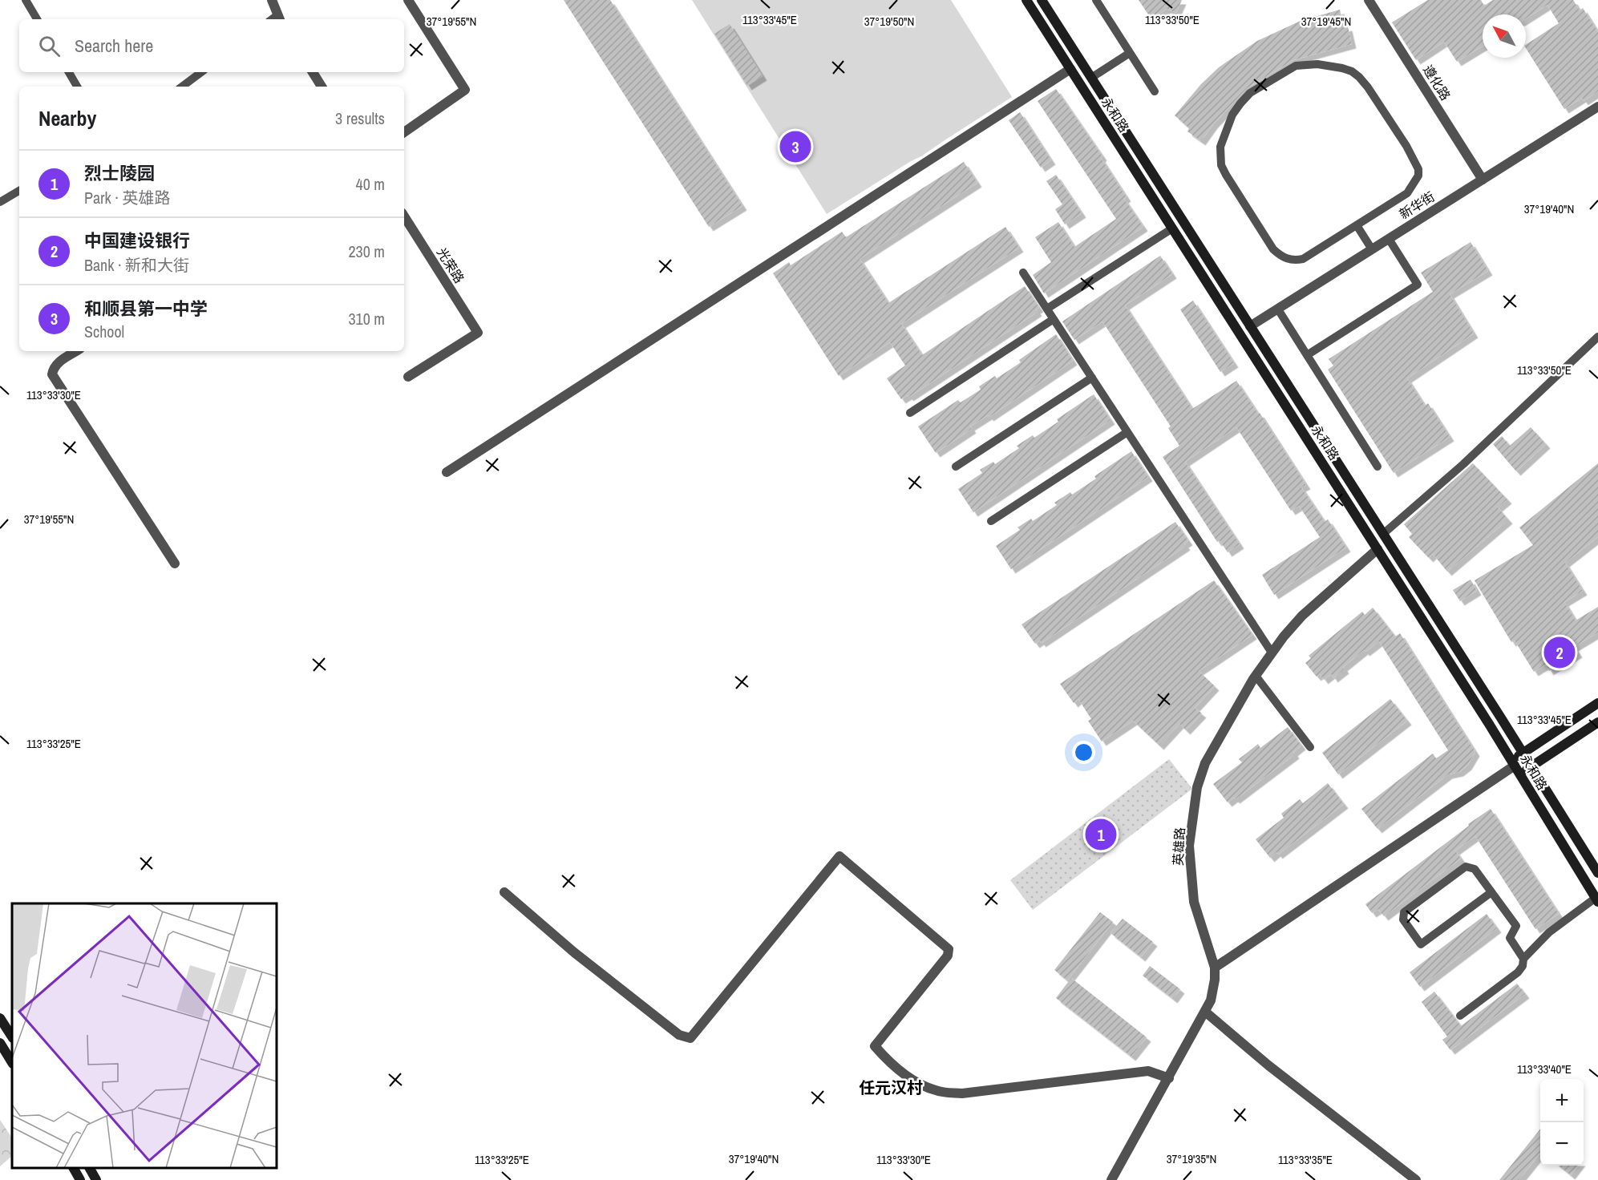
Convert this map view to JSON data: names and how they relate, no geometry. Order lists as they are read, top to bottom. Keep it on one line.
{"streets":{"main road":["永和路"],"street":["遵化路","新华街","光荣路","英雄路"]},"crossings":[["遵化路","新华街"],["永和路","新华街"],["永和路","英雄路"]],"districts":["任元汉村"],"north":"top left","page":{"search":"Search here","heading":["Nearby","3 results"],"pins":["3","2","1"],"list":[{"mark":"1","name":"烈士陵园","note":"Park · 英雄路","value":"40 m"},{"mark":"2","name":"中国建设银行","note":"Bank · 新和大街","value":"230 m"},{"mark":"3","name":"和顺县第一中学","note":"School","value":"310 m"}],"map_buttons":["+","−"]},"coordinates":["113°33'45\"E","113°33'50\"E","37°19'55\"N","37°19'50\"N","37°19'45\"N","37°19'40\"N","113°33'30\"E","113°33'25\"E","113°33'40\"E","37°19'35\"N","113°33'35\"E"]}
